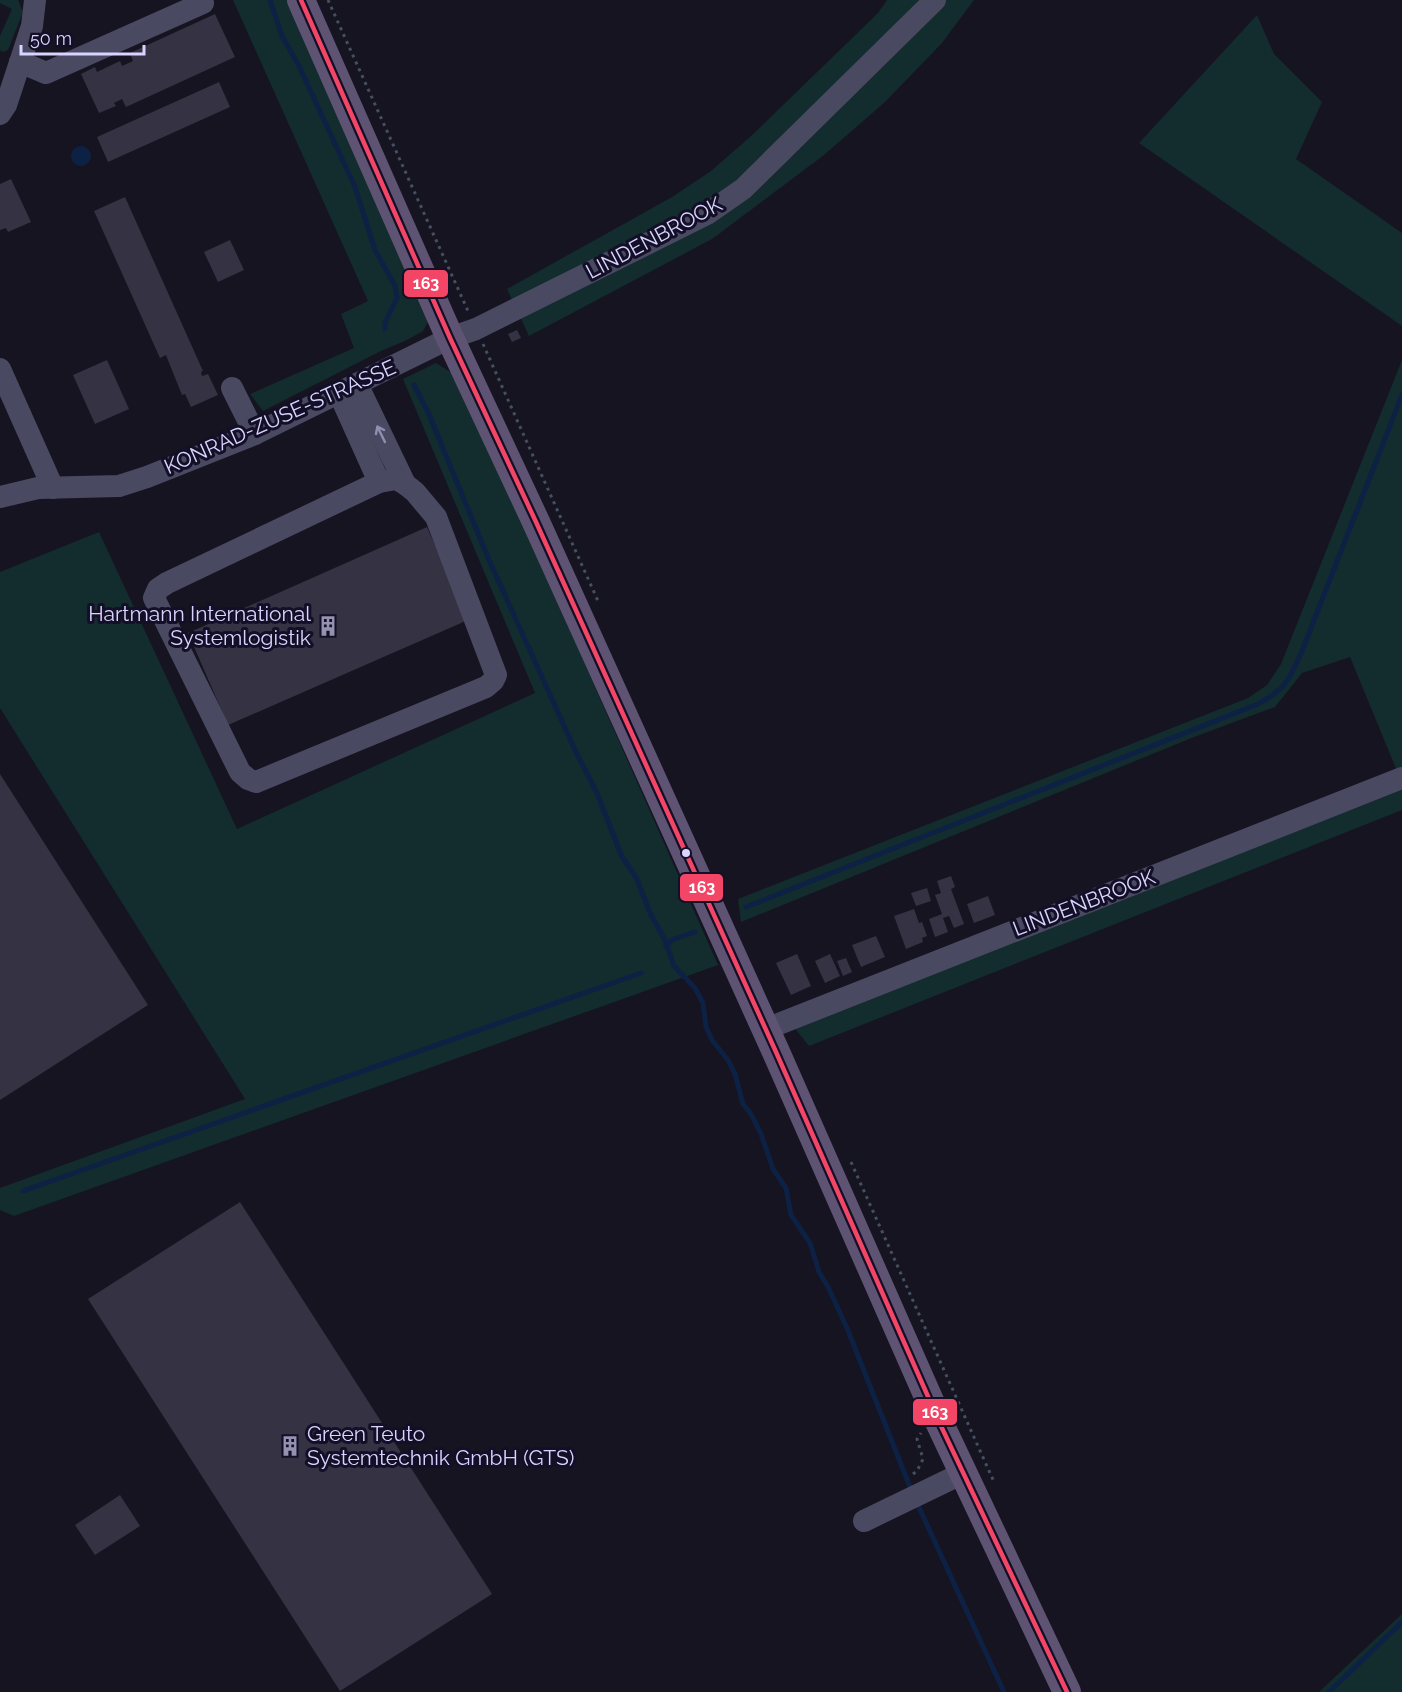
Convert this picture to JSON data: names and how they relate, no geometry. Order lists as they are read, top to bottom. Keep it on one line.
{"streets":{"street":["LINDENBROOK","KONRAD-ZUSE-STRASSE"]},"crossings":[["LINDENBROOK","KONRAD-ZUSE-STRASSE"]],"places":{"building":["Hartmann International Systemlogistik","Green Teuto Systemtechnik GmbH (GTS)"]},"lines":["transit line 163"],"scale_bar":"50 m"}
